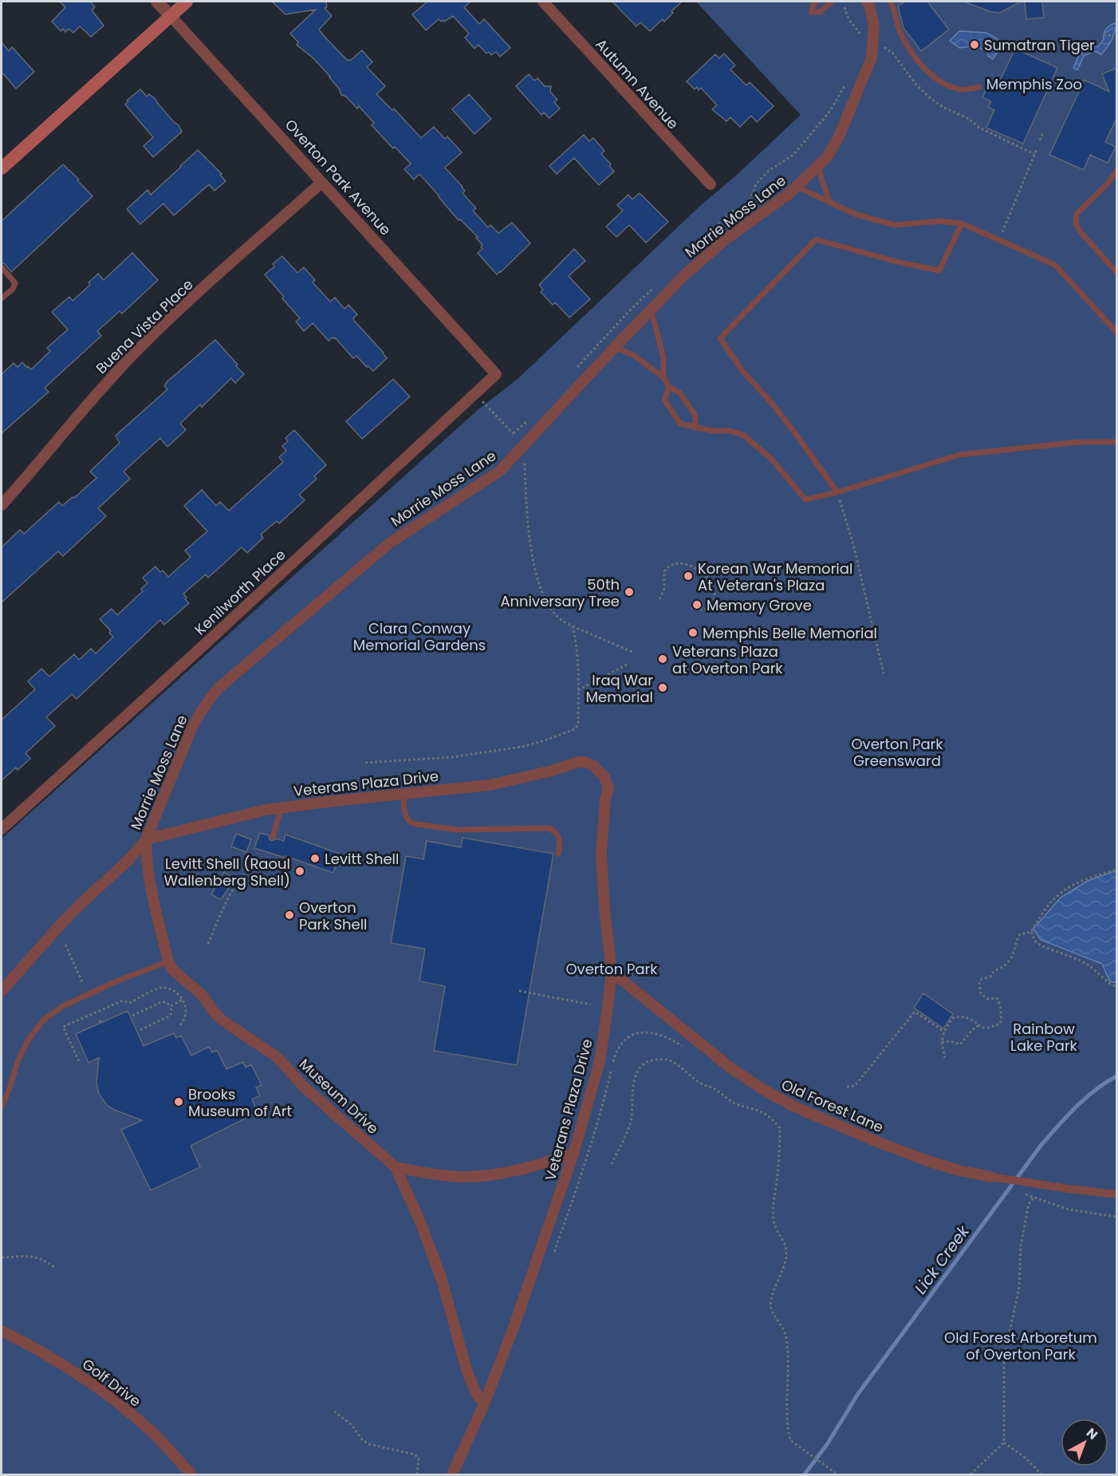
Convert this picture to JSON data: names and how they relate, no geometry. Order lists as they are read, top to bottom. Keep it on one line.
{"streets":{"street":["Autumn Avenue","Overton Park Avenue","Morrie Moss Lane","Buena Vista Place","Kenilworth Place","Veterans Plaza Drive","Museum Drive","Old Forest Lane","Golf Drive"]},"crossings":[["Overton Park Avenue","Buena Vista Place"],["Overton Park Avenue","Kenilworth Place"],["Morrie Moss Lane","Veterans Plaza Drive"],["Morrie Moss Lane","Museum Drive"],["Veterans Plaza Drive","Museum Drive"],["Veterans Plaza Drive","Old Forest Lane"]],"water":["Lick Creek"],"parks":["Memphis Zoo","Clara Conway Memorial Gardens","Overton Park Greensward","Overton Park","Rainbow Lake Park","Old Forest Arboretum of Overton Park"],"places":["Sumatran Tiger","Korean War Memorial At Veteran's Plaza","50th Anniversary Tree","Memory Grove","Memphis Belle Memorial","Veterans Plaza at Overton Park","Iraq War Memorial","Levitt Shell","Levitt Shell (Raoul Wallenberg Shell)","Overton Park Shell","Brooks Museum of Art"],"north":"top right"}
